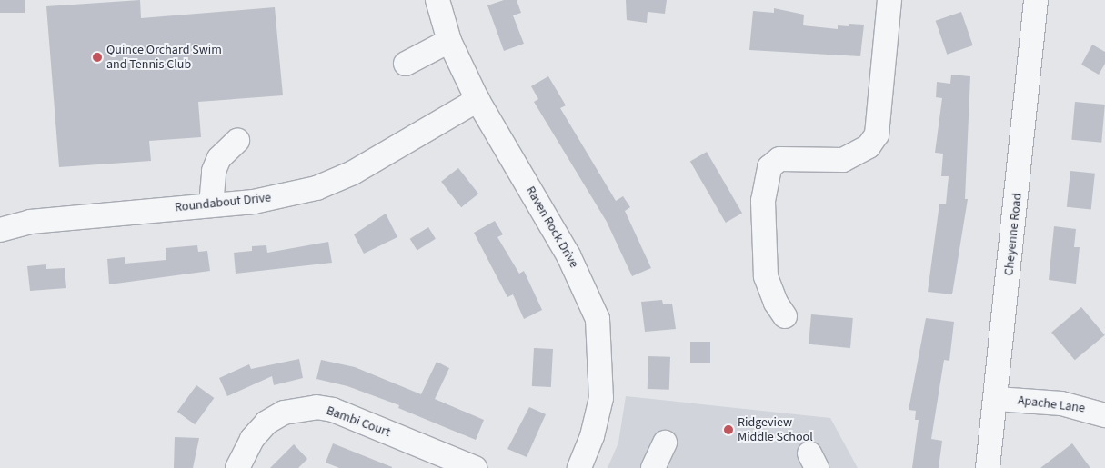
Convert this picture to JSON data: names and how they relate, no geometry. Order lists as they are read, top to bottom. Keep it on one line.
{"streets":{"street":["Roundabout Drive","Raven Rock Drive","Cheyenne Road","Apache Lane","Bambi Court"]},"crossings":[["Roundabout Drive","Raven Rock Drive"],["Cheyenne Road","Apache Lane"]],"places":["Quince Orchard Swim and Tennis Club","Ridgeview Middle School"]}
